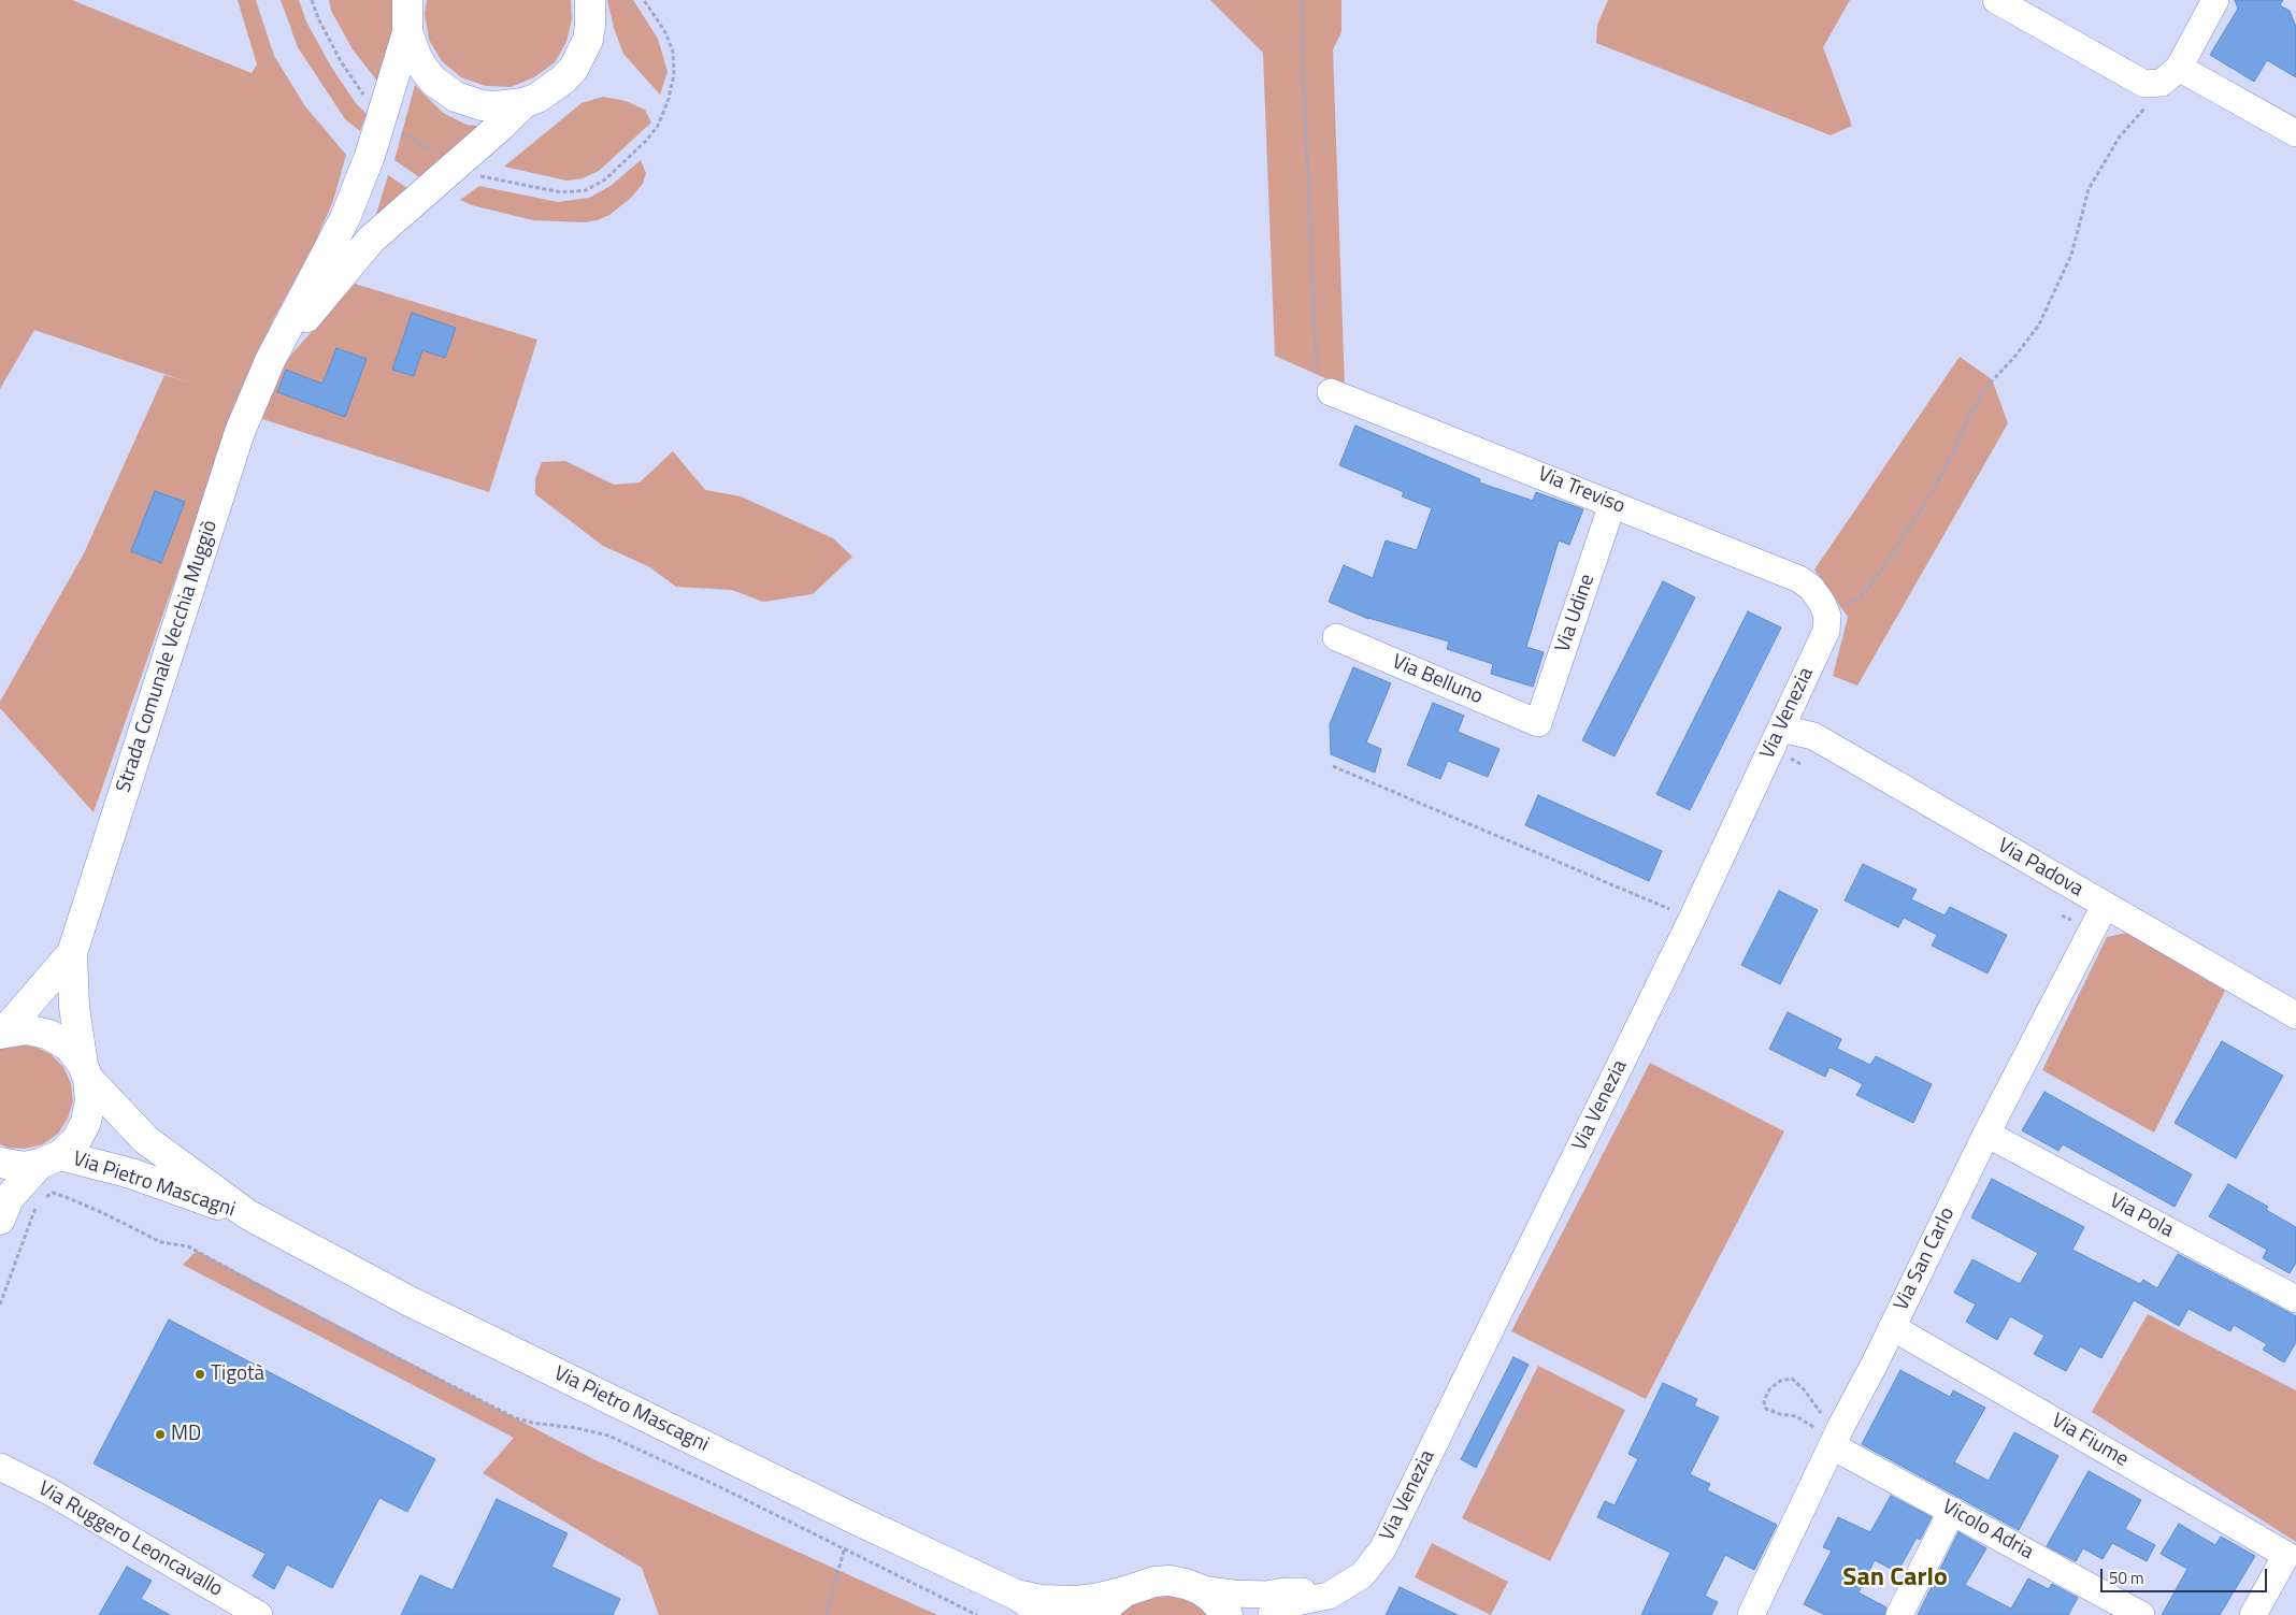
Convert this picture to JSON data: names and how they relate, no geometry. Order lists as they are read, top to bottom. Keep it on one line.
{"streets":{"main road":["Strada Comunale Vecchia Muggiò","Via Pietro Mascagni"],"street":["Via Treviso","Via Udine","Via Belluno","Via Venezia","Via Padova","Via Pola","Via San Carlo","Via Fiume","Vicolo Adria","Via Ruggero Leoncavallo"]},"crossings":[["Via Treviso","Via Udine"],["Via Treviso","Via Venezia"],["Via Udine","Via Belluno"],["Via Venezia","Via Padova"],["Via Venezia","Via Pietro Mascagni"],["Via Padova","Via San Carlo"],["Via Pola","Via San Carlo"],["Via San Carlo","Via Fiume"],["Via San Carlo","Vicolo Adria"]],"districts":["San Carlo"],"places":["Tigotà","MD"],"scale_bar":"50 m"}
